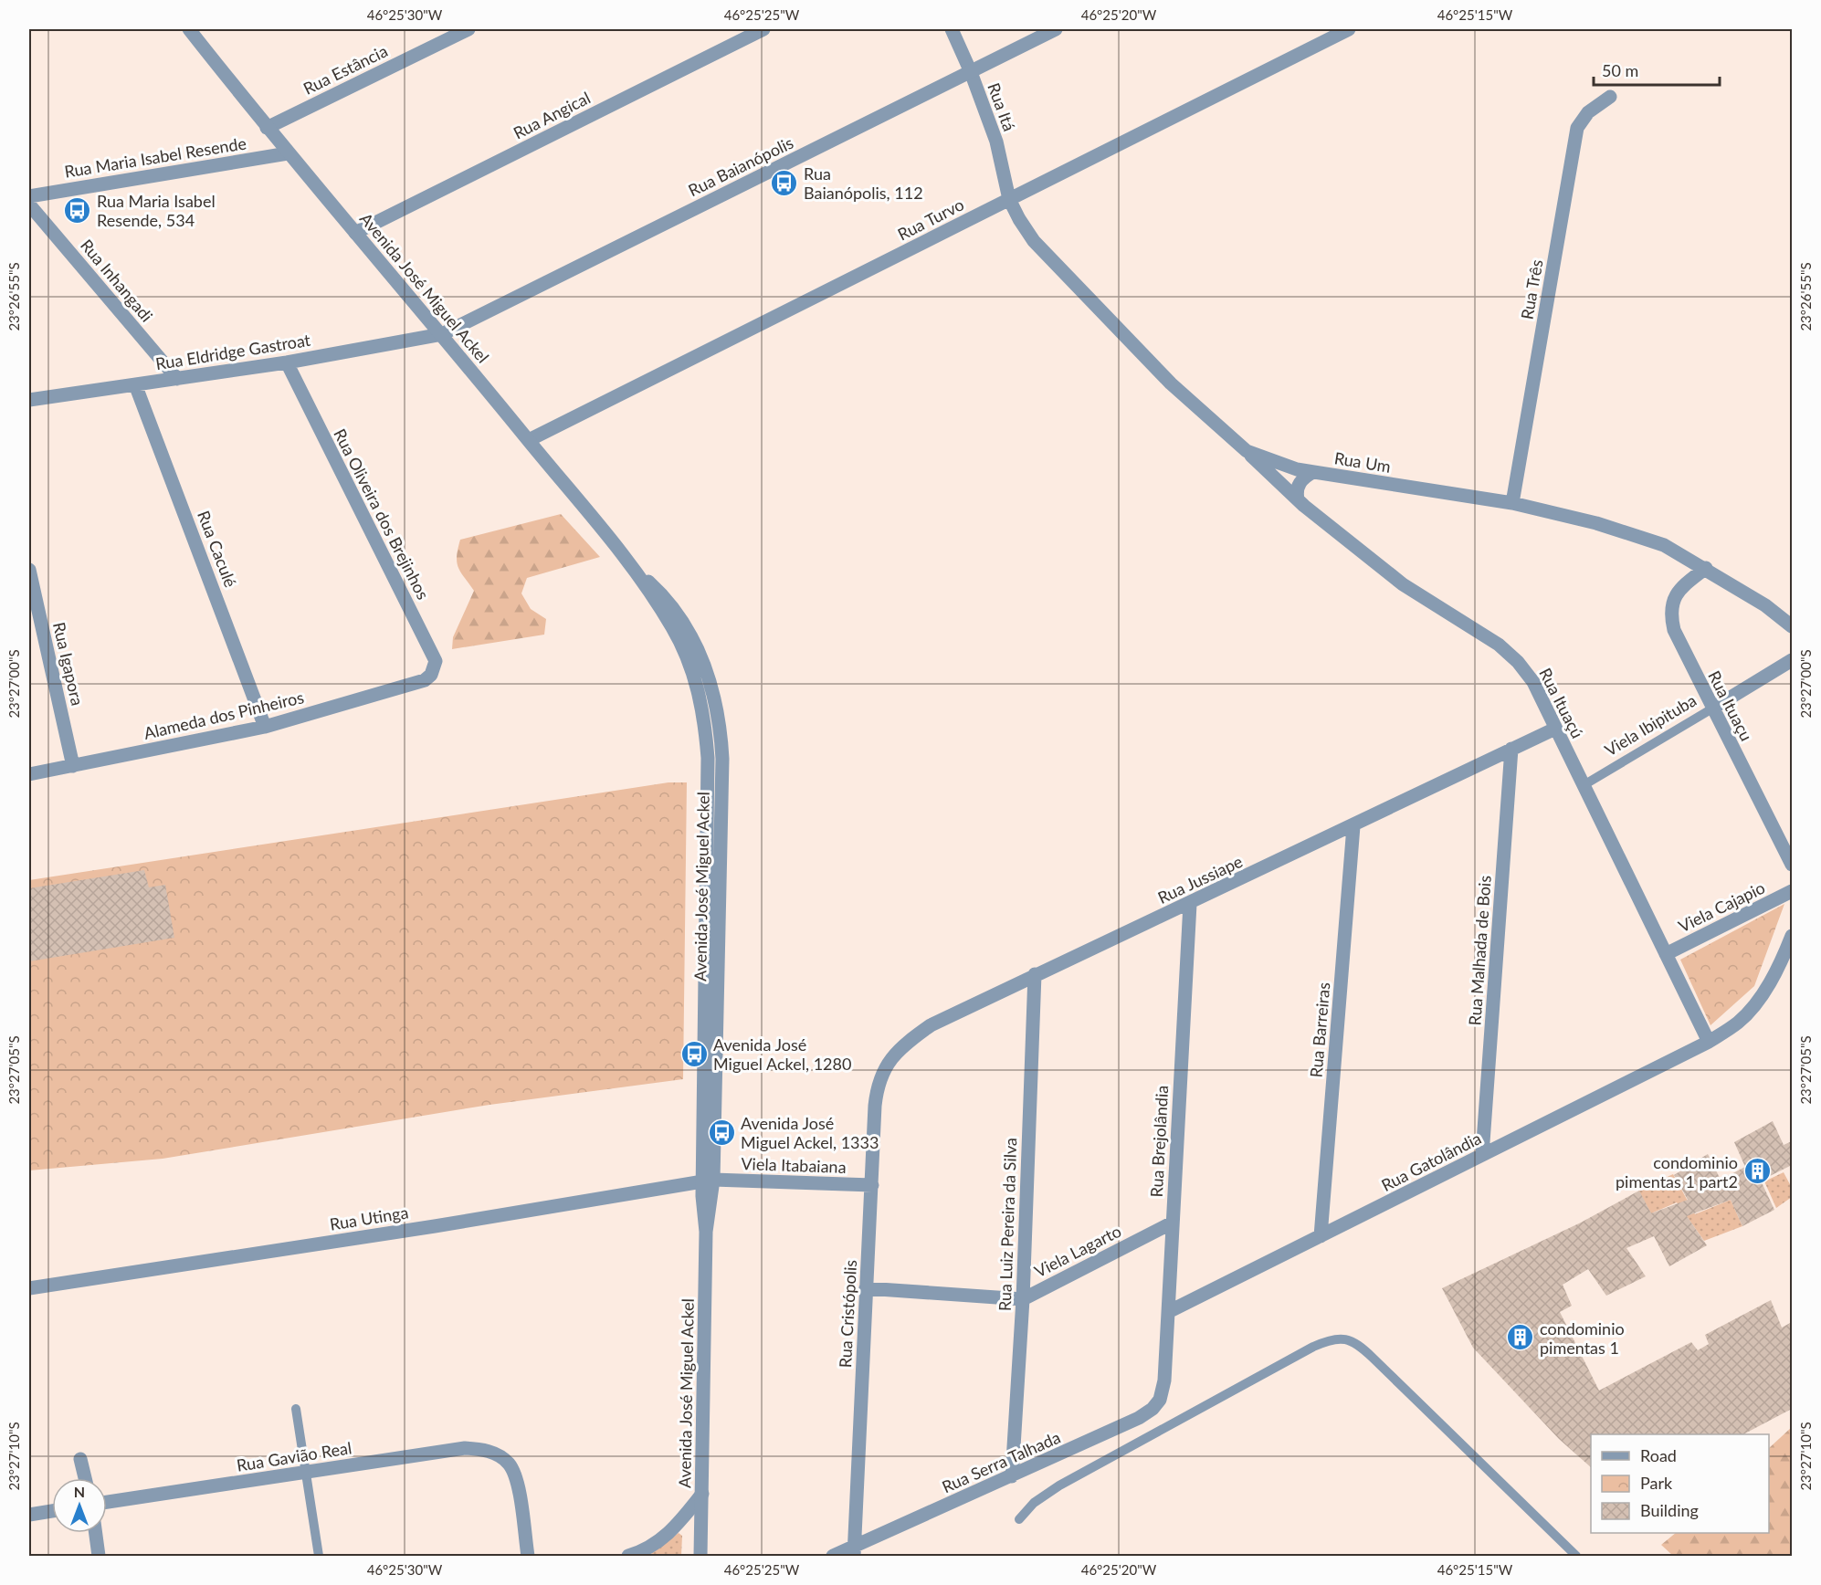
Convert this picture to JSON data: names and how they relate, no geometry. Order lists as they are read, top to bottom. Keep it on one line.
{"streets":{"street":["Rua Estância","Rua Itá","Rua Angical","Rua Maria Isabel Resende","Rua Baianópolis","Rua Turvo","Rua Inhangadi","Avenida José Miguel Ackel","Rua Três","Rua Eldridge Gastroat","Rua Um","Rua Oliveira dos Brejinhos","Rua Caculé","Rua Igapora","Rua Ituaçú","Rua Ituaçu","Alameda dos Pinheiros","Viela Ibipituba","Rua Jussiape","Viela Cajapio","Rua Malhada de Bois","Rua Barreiras","Rua Brejolândia","Rua Gatolândia","Viela Itabaiana","Rua Utinga","Rua Luiz Pereira da Silva","Viela Lagarto","Rua Cristópolis","Rua Gavião Real","Rua Serra Talhada"]},"crossings":[["Rua Estância","Avenida José Miguel Ackel"],["Rua Itá","Rua Baianópolis"],["Rua Itá","Rua Turvo"],["Rua Itá","Rua Um"],["Rua Angical","Avenida José Miguel Ackel"],["Rua Maria Isabel Resende","Avenida José Miguel Ackel"],["Rua Baianópolis","Avenida José Miguel Ackel"],["Rua Baianópolis","Rua Eldridge Gastroat"],["Rua Turvo","Avenida José Miguel Ackel"],["Rua Turvo","Rua Um"],["Rua Inhangadi","Rua Eldridge Gastroat"],["Avenida José Miguel Ackel","Rua Eldridge Gastroat"],["Avenida José Miguel Ackel","Viela Itabaiana"],["Avenida José Miguel Ackel","Rua Utinga"],["Rua Três","Rua Um"],["Rua Eldridge Gastroat","Rua Oliveira dos Brejinhos"],["Rua Eldridge Gastroat","Rua Caculé"],["Rua Um","Rua Ituaçú"],["Rua Um","Rua Ituaçu"],["Rua Oliveira dos Brejinhos","Alameda dos Pinheiros"],["Rua Caculé","Alameda dos Pinheiros"],["Rua Igapora","Alameda dos Pinheiros"],["Rua Ituaçú","Viela Ibipituba"],["Rua Ituaçú","Rua Jussiape"],["Rua Ituaçú","Viela Cajapio"],["Rua Ituaçú","Rua Gatolândia"],["Rua Ituaçu","Viela Ibipituba"],["Rua Jussiape","Rua Malhada de Bois"],["Rua Jussiape","Rua Barreiras"],["Rua Jussiape","Rua Brejolândia"],["Rua Jussiape","Rua Luiz Pereira da Silva"],["Rua Jussiape","Rua Cristópolis"],["Rua Malhada de Bois","Rua Gatolândia"],["Rua Barreiras","Rua Gatolândia"],["Rua Brejolândia","Rua Gatolândia"],["Rua Brejolândia","Viela Lagarto"],["Rua Brejolândia","Rua Serra Talhada"],["Viela Itabaiana","Rua Utinga"],["Viela Itabaiana","Rua Cristópolis"],["Rua Luiz Pereira da Silva","Viela Lagarto"],["Rua Luiz Pereira da Silva","Rua Serra Talhada"],["Rua Cristópolis","Rua Serra Talhada"]],"places":{"bus stop":["Rua Baianópolis, 112","Rua Maria Isabel Resende, 534","Avenida José Miguel Ackel, 1280","Avenida José Miguel Ackel, 1333"],"building":["condominio pimentas 1 part2","condominio pimentas 1"]},"legend":["Road","Park","Building"],"scale_bar":"50 m","north":"top","coordinates":["46°25'30\"W","46°25'25\"W","46°25'20\"W","46°25'15\"W","23°26'55\"S","23°27'00\"S","23°27'05\"S","23°27'10\"S"]}
